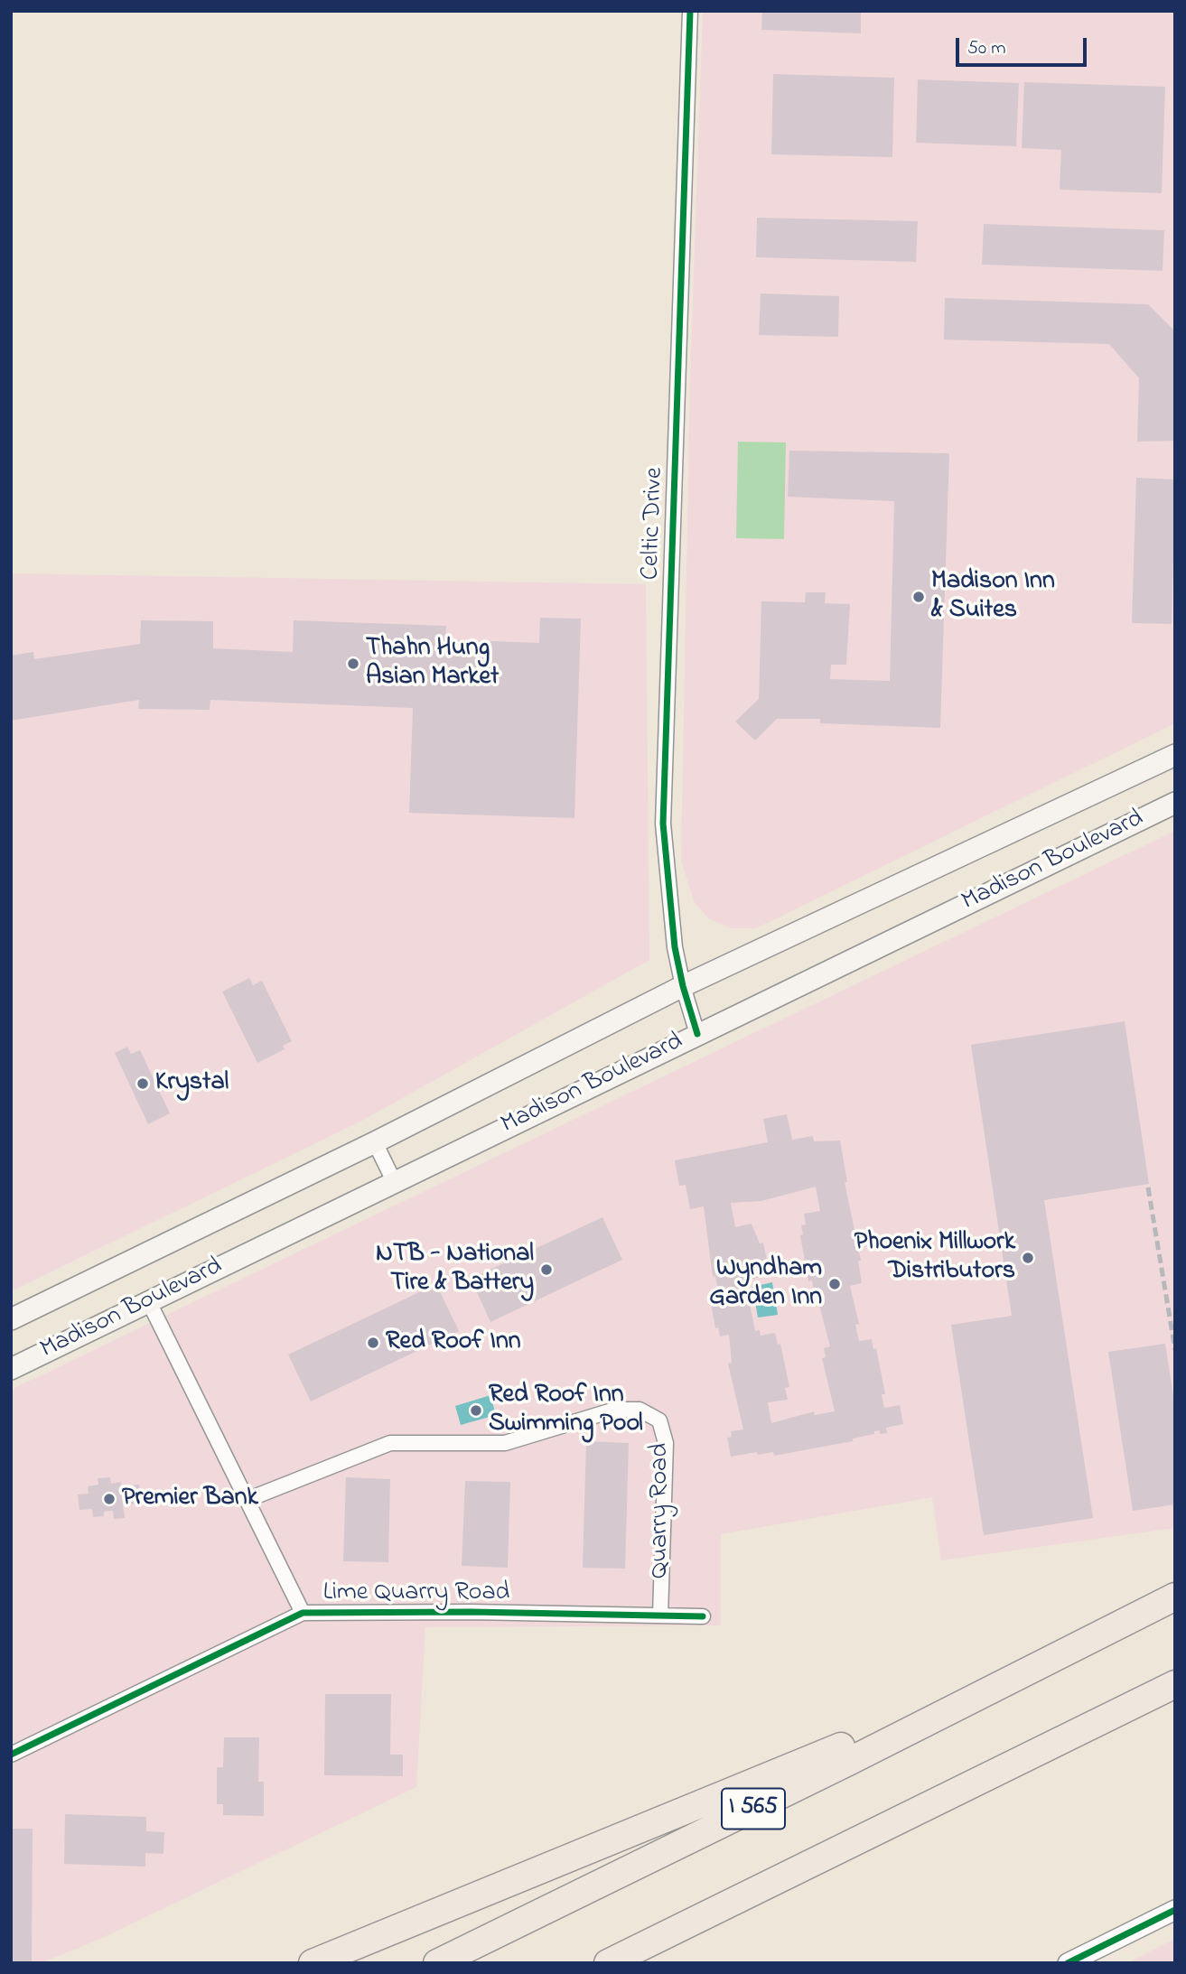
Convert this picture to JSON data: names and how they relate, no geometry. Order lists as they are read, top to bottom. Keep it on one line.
{"streets":{"highway":["I 565"],"main road":["Madison Boulevard"],"street":["Celtic Drive","Quarry Road","Lime Quarry Road"]},"crossings":[["Celtic Drive","Madison Boulevard"],["Quarry Road","Lime Quarry Road"]],"places":["Madison Inn & Suites","Thahn Hung Asian Market","Krystal","Phoenix Millwork Distributors","NTB - National Tire & Battery","Wyndham Garden Inn","Red Roof Inn","Red Roof Inn Swimming Pool","Premier Bank"],"scale_bar":"50 m"}
